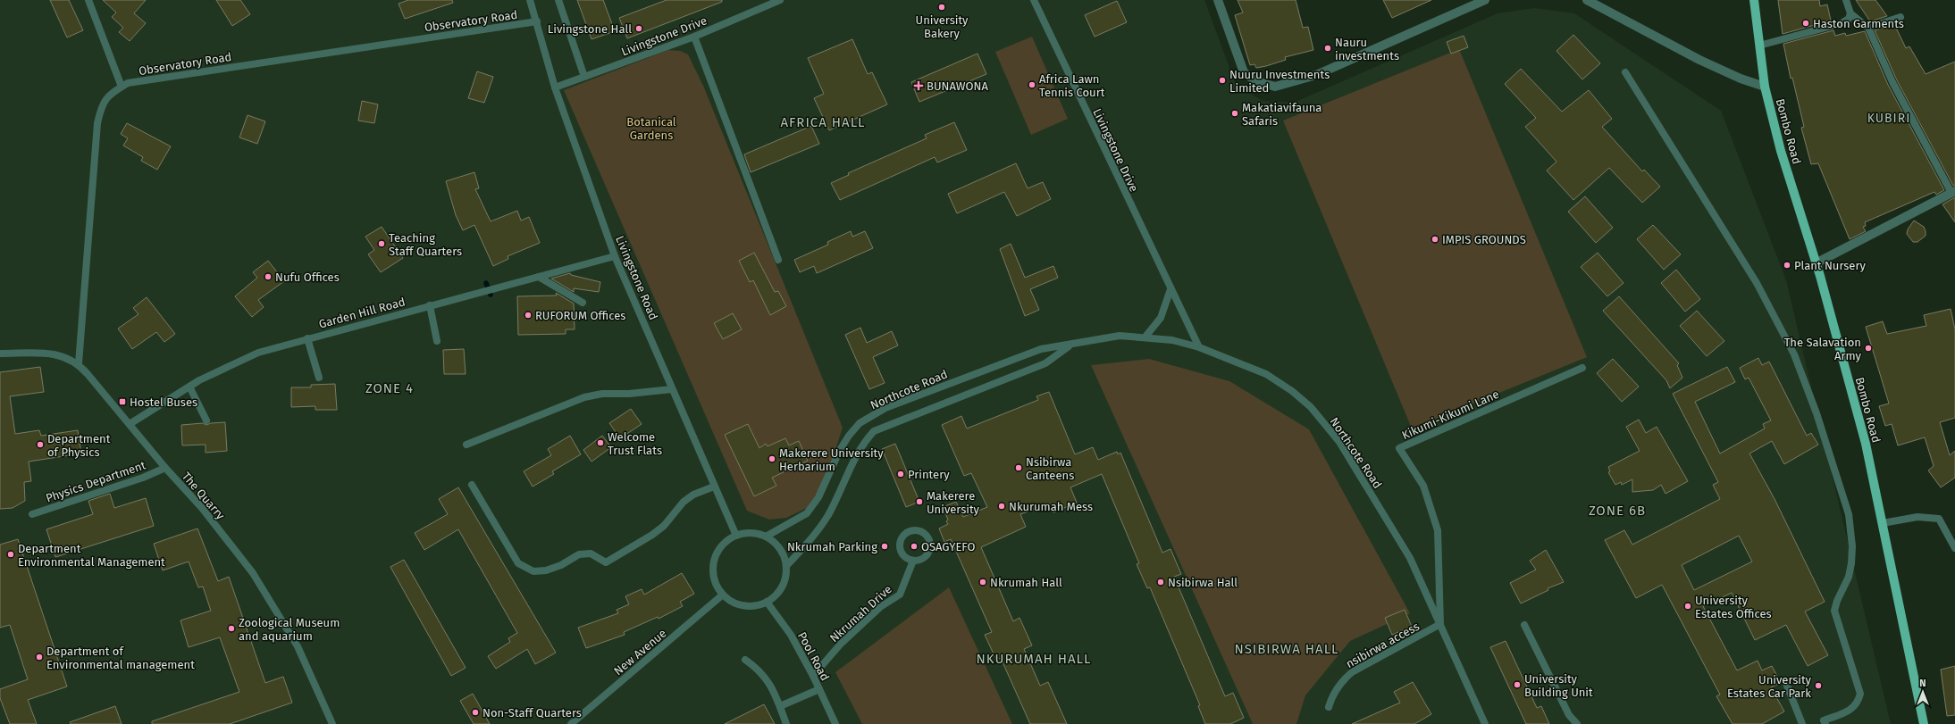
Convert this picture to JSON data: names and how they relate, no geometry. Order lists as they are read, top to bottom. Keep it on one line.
{"streets":{"main road":["Bombo Road"],"lane":["Observatory Road","Livingstone Drive","Livingstone Road","Garden Hill Road","Northcote Road","Kikumi-Kikumi Lane","Physics Department","The Quarry","Nkrumah Drive","nsibirwa access","New Avenue","Pool Road"]},"crossings":[["Observatory Road","Livingstone Road"],["Observatory Road","The Quarry"],["Livingstone Drive","Livingstone Road"],["Livingstone Drive","Northcote Road"],["Livingstone Road","Garden Hill Road"],["Livingstone Road","Northcote Road"],["Livingstone Road","New Avenue"],["Livingstone Road","Pool Road"],["Garden Hill Road","The Quarry"],["Northcote Road","Kikumi-Kikumi Lane"],["Northcote Road","nsibirwa access"],["Northcote Road","New Avenue"],["Northcote Road","Pool Road"],["Kikumi-Kikumi Lane","nsibirwa access"],["Physics Department","The Quarry"],["Nkrumah Drive","Pool Road"],["New Avenue","Pool Road"]],"districts":["KUBIRI","AFRICA HALL","ZONE 4","ZONE 6B","NSIBIRWA HALL","NKURUMAH HALL"],"parks":["Botanical Gardens"],"places":{"other":["University Bakery","Haston Garments","Livingstone Hall","Nauru investments","Nuuru Investments Limited","Africa Lawn Tennis Court","Makatiavifauna Safaris","IMPIS GROUNDS","Teaching Staff Quarters","Plant Nursery","Nufu Offices","RUFORUM Offices","The Salavation Army","Welcome Trust Flats","Department of Physics","Makerere University Herbarium","Nsibirwa Canteens","Printery","Makerere University","Nkurumah Mess","Nkrumah Parking","OSAGYEFO","Department Environmental Management","Nkrumah Hall","Nsibirwa Hall","University Estates Offices","Zoological Museum and aquarium","Department of Environmental management","University Building Unit","University Estates Car Park","Non-Staff Quarters"],"health":["BUNAWONA"],"transit":["Hostel Buses"]},"north":"top"}
